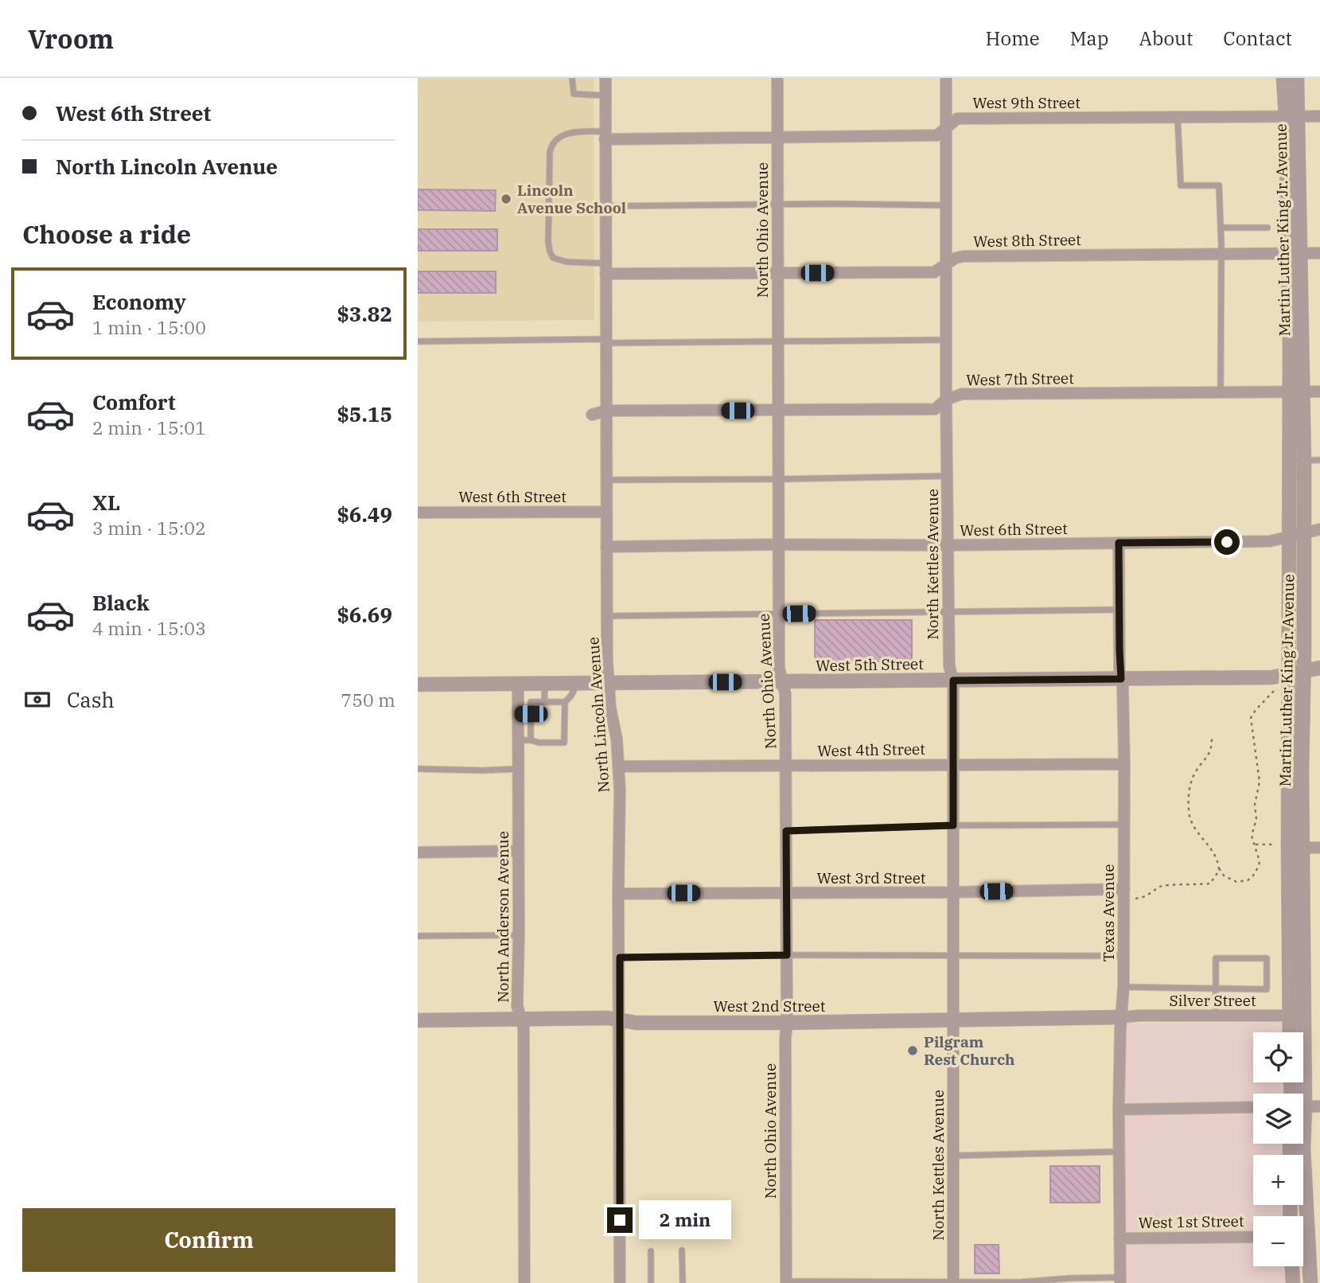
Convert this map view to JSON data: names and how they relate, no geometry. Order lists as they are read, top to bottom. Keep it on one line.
{"streets":{"street":["West 9th Street","North Ohio Avenue","Martin Luther King Jr. Avenue","West 8th Street","West 7th Street","West 6th Street","North Kettles Avenue","West 5th Street","North Lincoln Avenue","West 4th Street","West 3rd Street","Texas Avenue","North Anderson Avenue","Silver Street","West 2nd Street","West 1st Street"]},"crossings":[["West 9th Street","North Ohio Avenue"],["West 9th Street","Martin Luther King Jr. Avenue"],["West 9th Street","North Kettles Avenue"],["West 9th Street","North Lincoln Avenue"],["North Ohio Avenue","West 8th Street"],["North Ohio Avenue","West 7th Street"],["North Ohio Avenue","West 6th Street"],["North Ohio Avenue","West 5th Street"],["North Ohio Avenue","West 4th Street"],["North Ohio Avenue","West 3rd Street"],["North Ohio Avenue","West 2nd Street"],["Martin Luther King Jr. Avenue","West 8th Street"],["Martin Luther King Jr. Avenue","West 7th Street"],["Martin Luther King Jr. Avenue","West 6th Street"],["Martin Luther King Jr. Avenue","West 5th Street"],["Martin Luther King Jr. Avenue","Silver Street"],["West 8th Street","North Kettles Avenue"],["West 8th Street","North Lincoln Avenue"],["West 7th Street","North Kettles Avenue"],["West 7th Street","North Lincoln Avenue"],["West 6th Street","North Kettles Avenue"],["West 6th Street","North Lincoln Avenue"],["West 6th Street","Texas Avenue"],["North Kettles Avenue","West 5th Street"],["North Kettles Avenue","West 4th Street"],["North Kettles Avenue","West 3rd Street"],["North Kettles Avenue","West 2nd Street"],["West 5th Street","North Lincoln Avenue"],["West 5th Street","Texas Avenue"],["West 5th Street","North Anderson Avenue"],["North Lincoln Avenue","West 4th Street"],["North Lincoln Avenue","West 3rd Street"],["North Lincoln Avenue","West 2nd Street"],["West 4th Street","Texas Avenue"],["West 3rd Street","Texas Avenue"],["Texas Avenue","Silver Street"],["Texas Avenue","West 2nd Street"],["Texas Avenue","West 1st Street"],["North Anderson Avenue","West 2nd Street"],["Silver Street","West 2nd Street"]],"places":["Lincoln Avenue School","Pilgram Rest Church"],"page":{"header":"Vroom","nav":["Home","Map","About","Contact"],"banner":["West 6th Street","North Lincoln Avenue"],"heading":"Choose a ride","list":[{"name":"Economy","note":"1 min · 15:00","value":"$3.82"},{"name":"Comfort","note":"2 min · 15:01","value":"$5.15"},{"name":"XL","note":"3 min · 15:02","value":"$6.49"},{"name":"Black","note":"4 min · 15:03","value":"$6.69"}],"pay":["Cash","750 m"],"map_buttons":["+","−"],"buttons":"Confirm","bubble":"2 min"}}
